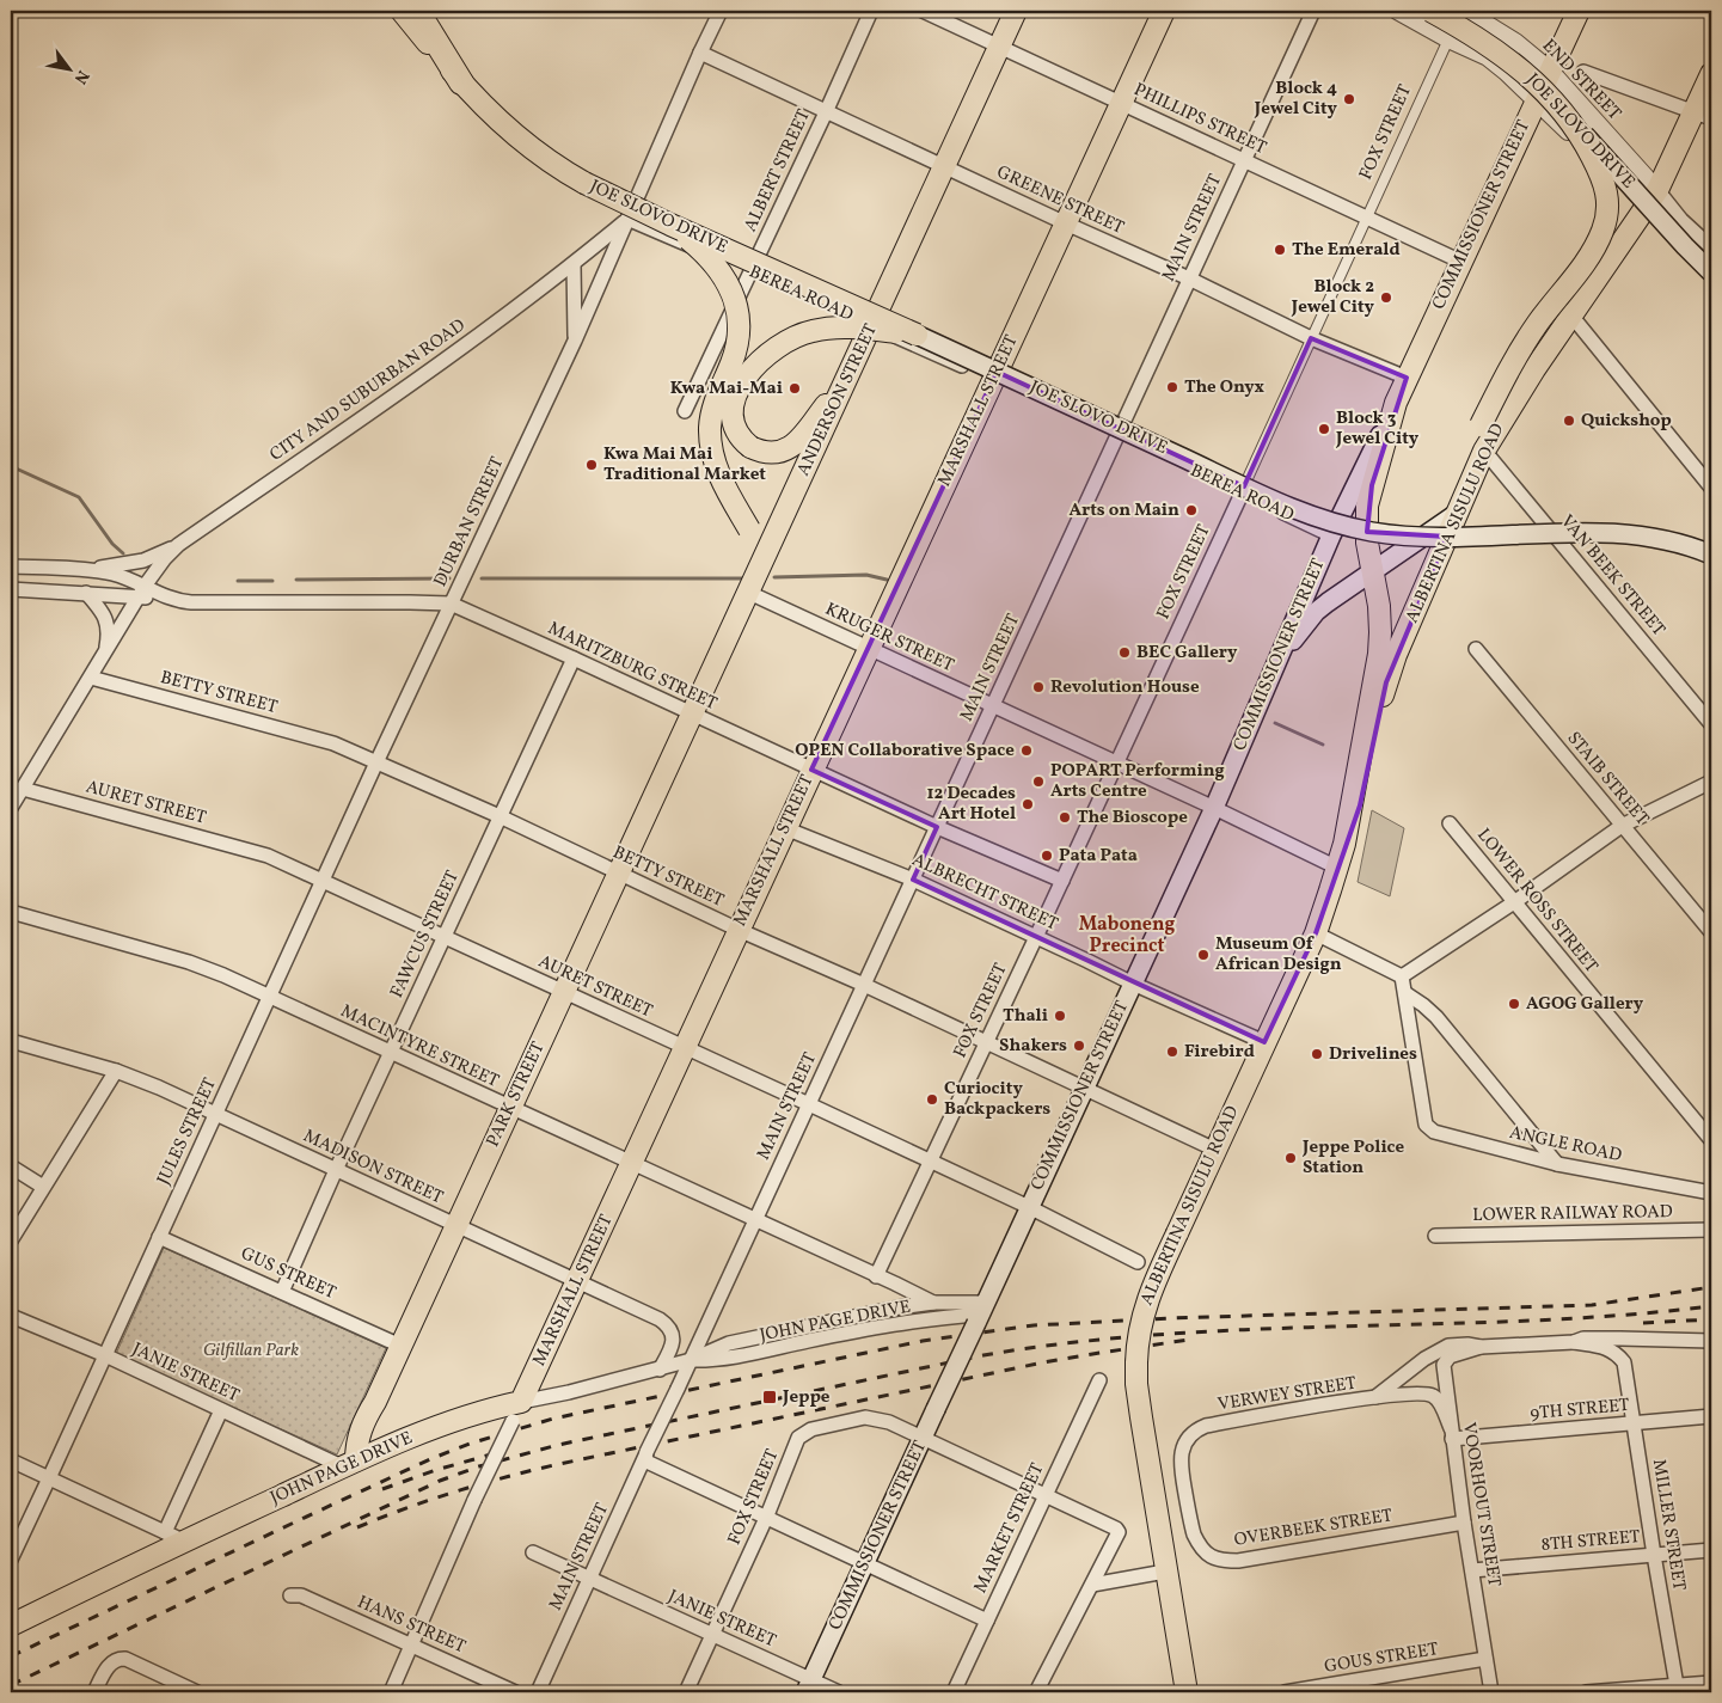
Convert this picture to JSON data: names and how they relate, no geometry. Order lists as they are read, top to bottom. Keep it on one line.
{"streets":{"main road":["JOE SLOVO DRIVE","COMMISSIONER STREET","ANDERSON STREET","MARSHALL STREET","ALBERTINA SISULU ROAD","PARK STREET","JOHN PAGE DRIVE"],"street":["END STREET","PHILLIPS STREET","FOX STREET","ALBERT STREET","GREENE STREET","MAIN STREET","BEREA ROAD","CITY AND SUBURBAN ROAD","DURBAN STREET","VAN BEEK STREET","KRUGER STREET","MARITZBURG STREET","BETTY STREET","STAIB STREET","AURET STREET","ALBRECHT STREET","LOWER ROSS STREET","FAWCUS STREET","MACINTYRE STREET","JULES STREET","ANGLE ROAD","MADISON STREET","LOWER RAILWAY ROAD","GUS STREET","JANIE STREET","VERWEY STREET","9TH STREET","VOORHOUT STREET","MILLER STREET","MARKET STREET","OVERBEEK STREET","8TH STREET","HANS STREET","GOUS STREET"]},"crossings":[["END STREET","JOE SLOVO DRIVE"],["END STREET","COMMISSIONER STREET"],["END STREET","ALBERTINA SISULU ROAD"],["PHILLIPS STREET","FOX STREET"],["PHILLIPS STREET","COMMISSIONER STREET"],["PHILLIPS STREET","MAIN STREET"],["PHILLIPS STREET","ANDERSON STREET"],["PHILLIPS STREET","MARSHALL STREET"],["JOE SLOVO DRIVE","COMMISSIONER STREET"],["JOE SLOVO DRIVE","ALBERTINA SISULU ROAD"],["FOX STREET","GREENE STREET"],["FOX STREET","COMMISSIONER STREET"],["FOX STREET","BEREA ROAD"],["FOX STREET","KRUGER STREET"],["FOX STREET","MARITZBURG STREET"],["FOX STREET","BETTY STREET"],["FOX STREET","AURET STREET"],["FOX STREET","ALBRECHT STREET"],["FOX STREET","MACINTYRE STREET"],["FOX STREET","JANIE STREET"],["ALBERT STREET","GREENE STREET"],["ALBERT STREET","BEREA ROAD"],["GREENE STREET","COMMISSIONER STREET"],["GREENE STREET","MAIN STREET"],["GREENE STREET","ANDERSON STREET"],["GREENE STREET","MARSHALL STREET"],["GREENE STREET","DURBAN STREET"],["COMMISSIONER STREET","BEREA ROAD"],["COMMISSIONER STREET","ALBERTINA SISULU ROAD"],["COMMISSIONER STREET","KRUGER STREET"],["COMMISSIONER STREET","BETTY STREET"],["COMMISSIONER STREET","AURET STREET"],["COMMISSIONER STREET","ALBRECHT STREET"],["COMMISSIONER STREET","JOHN PAGE DRIVE"],["COMMISSIONER STREET","JANIE STREET"],["MAIN STREET","BEREA ROAD"],["MAIN STREET","KRUGER STREET"],["MAIN STREET","MARITZBURG STREET"],["MAIN STREET","BETTY STREET"],["MAIN STREET","AURET STREET"],["MAIN STREET","ALBRECHT STREET"],["MAIN STREET","MACINTYRE STREET"],["MAIN STREET","JOHN PAGE DRIVE"],["MAIN STREET","JANIE STREET"],["BEREA ROAD","CITY AND SUBURBAN ROAD"],["BEREA ROAD","ANDERSON STREET"],["BEREA ROAD","MARSHALL STREET"],["BEREA ROAD","DURBAN STREET"],["CITY AND SUBURBAN ROAD","DURBAN STREET"],["CITY AND SUBURBAN ROAD","MARITZBURG STREET"],["CITY AND SUBURBAN ROAD","BETTY STREET"],["CITY AND SUBURBAN ROAD","AURET STREET"],["ANDERSON STREET","KRUGER STREET"],["ANDERSON STREET","MARITZBURG STREET"],["ANDERSON STREET","PARK STREET"],["MARSHALL STREET","KRUGER STREET"],["MARSHALL STREET","MARITZBURG STREET"],["MARSHALL STREET","BETTY STREET"],["MARSHALL STREET","AURET STREET"],["MARSHALL STREET","ALBRECHT STREET"],["MARSHALL STREET","MACINTYRE STREET"],["MARSHALL STREET","MADISON STREET"],["MARSHALL STREET","JOHN PAGE DRIVE"],["MARSHALL STREET","HANS STREET"],["DURBAN STREET","MARITZBURG STREET"],["DURBAN STREET","JULES STREET"],["ALBERTINA SISULU ROAD","VAN BEEK STREET"],["ALBERTINA SISULU ROAD","KRUGER STREET"],["ALBERTINA SISULU ROAD","BETTY STREET"],["ALBERTINA SISULU ROAD","ALBRECHT STREET"],["MARITZBURG STREET","FAWCUS STREET"],["BETTY STREET","FAWCUS STREET"],["BETTY STREET","PARK STREET"],["BETTY STREET","JULES STREET"],["AURET STREET","FAWCUS STREET"],["AURET STREET","PARK STREET"],["AURET STREET","JULES STREET"],["FAWCUS STREET","MACINTYRE STREET"],["FAWCUS STREET","MADISON STREET"],["FAWCUS STREET","GUS STREET"],["MACINTYRE STREET","PARK STREET"],["MACINTYRE STREET","JULES STREET"],["MACINTYRE STREET","JOHN PAGE DRIVE"],["PARK STREET","MADISON STREET"],["PARK STREET","GUS STREET"],["PARK STREET","JOHN PAGE DRIVE"],["PARK STREET","JANIE STREET"],["JULES STREET","MADISON STREET"],["JULES STREET","GUS STREET"],["JULES STREET","JANIE STREET"],["MADISON STREET","JOHN PAGE DRIVE"],["JOHN PAGE DRIVE","JANIE STREET"],["VERWEY STREET","9TH STREET"],["VERWEY STREET","VOORHOUT STREET"],["VERWEY STREET","OVERBEEK STREET"],["9TH STREET","VOORHOUT STREET"],["9TH STREET","MILLER STREET"],["VOORHOUT STREET","OVERBEEK STREET"],["VOORHOUT STREET","8TH STREET"],["VOORHOUT STREET","GOUS STREET"],["MILLER STREET","8TH STREET"]],"districts":["Maboneng Precinct"],"parks":["Gilfillan Park"],"places":{"other":["Block 4 Jewel City","The Emerald","Block 2 Jewel City","The Onyx","Kwa Mai-Mai","Quickshop","Block 3 Jewel City","Kwa Mai Mai Traditional Market","Arts on Main","BEC Gallery","Revolution House","OPEN Collaborative Space","POPART Performing Arts Centre","12 Decades Art Hotel","The Bioscope","Pata Pata","Museum Of African Design","AGOG Gallery","Thali","Shakers","Firebird","Drivelines","Curiocity Backpackers","Jeppe Police Station"],"transit":["Jeppe"]},"north":"bottom right"}
